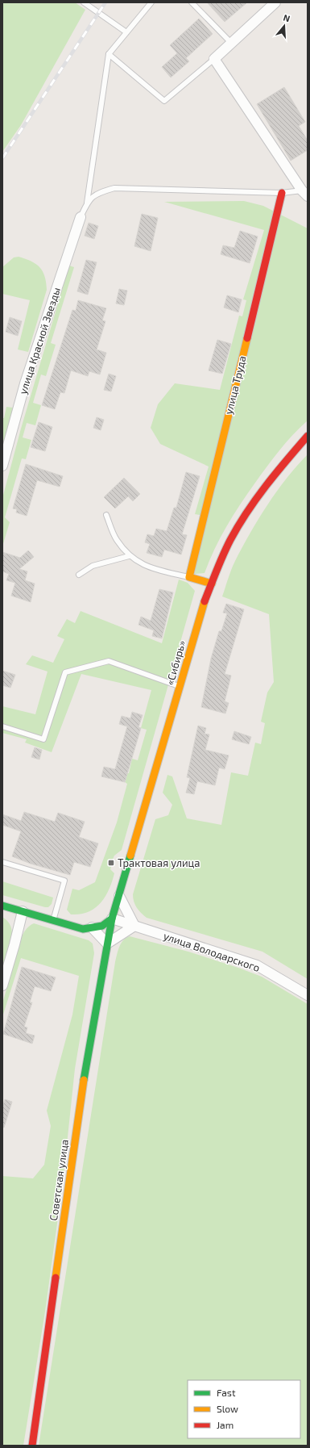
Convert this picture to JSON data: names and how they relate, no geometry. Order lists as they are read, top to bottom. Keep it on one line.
{"streets":{"main road":["улица Труда","«Сибирь»","Советская улица"],"street":["улица Красной Звезды","улица Володарского"]},"crossings":[["«Сибирь»","улица Володарского"],["«Сибирь»","Советская улица"],["улица Володарского","Советская улица"]],"places":{"transit":["Трактовая улица"]},"legend":["Fast","Slow","Jam"],"north":"top"}
